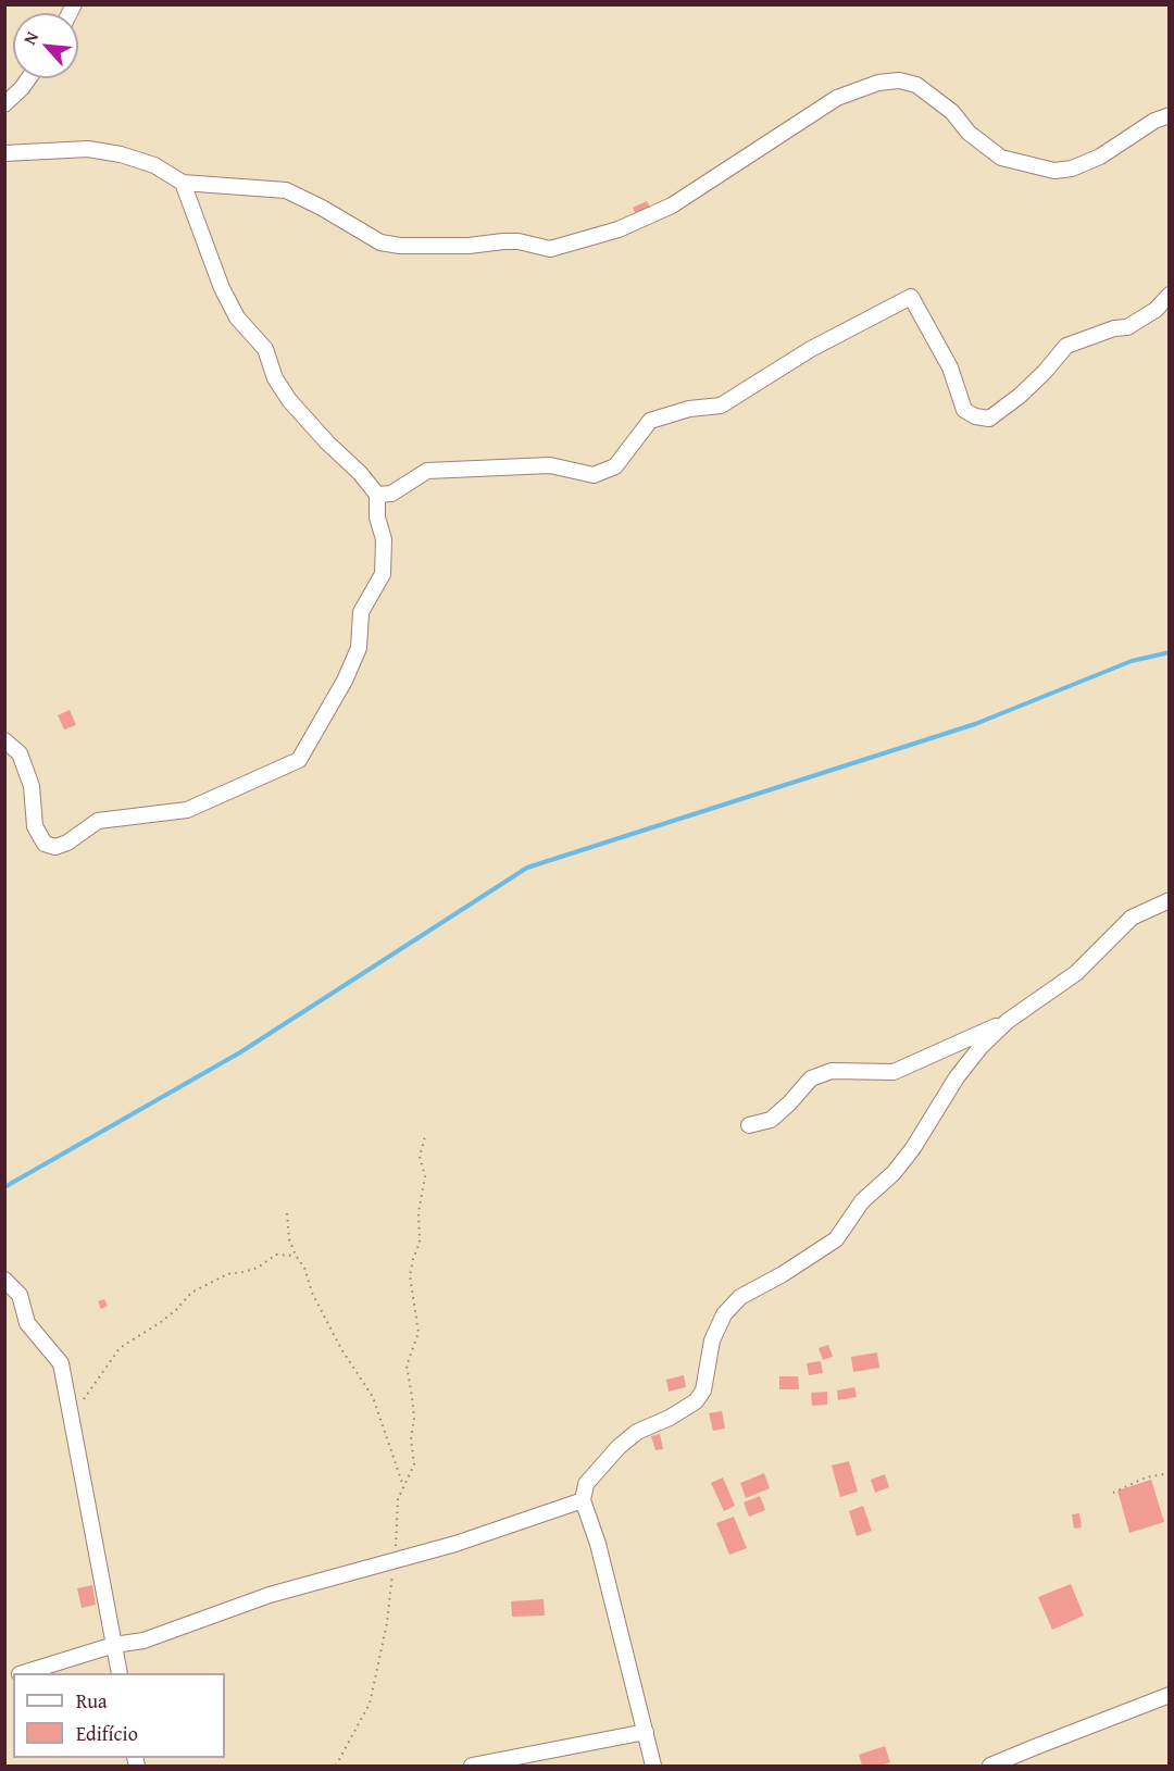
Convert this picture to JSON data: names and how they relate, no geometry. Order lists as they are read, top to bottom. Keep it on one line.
{"legend":["Rua","Edifício"],"north":"top left"}
